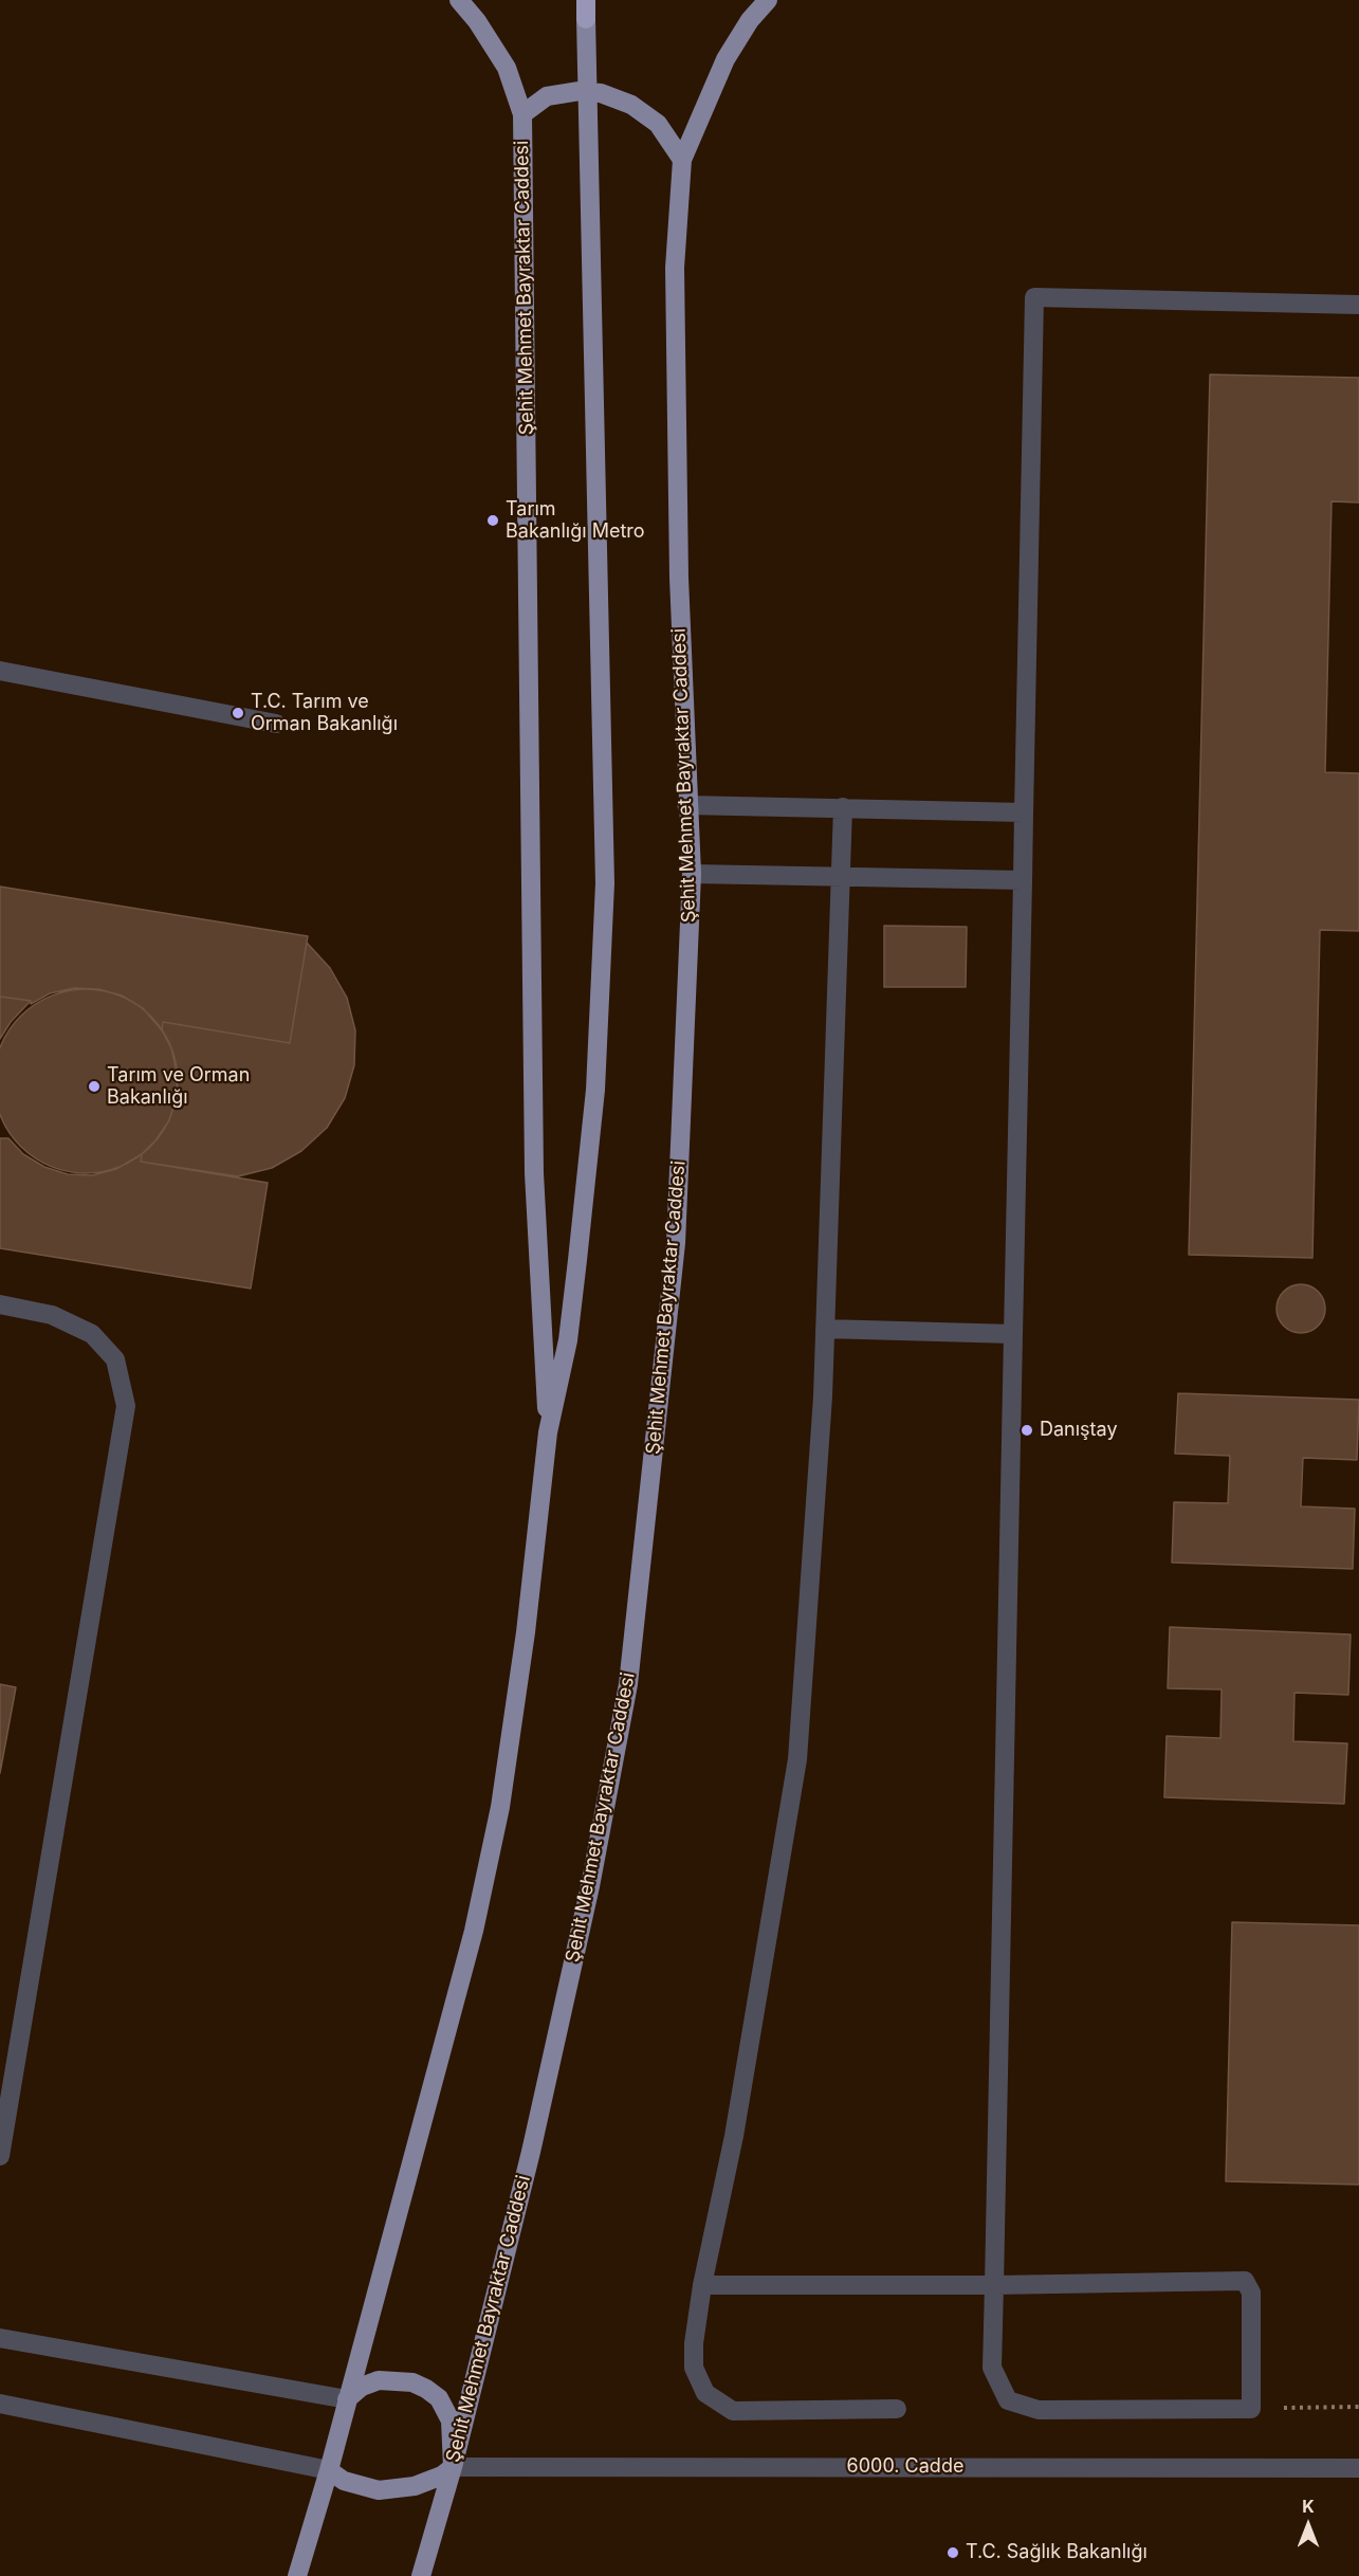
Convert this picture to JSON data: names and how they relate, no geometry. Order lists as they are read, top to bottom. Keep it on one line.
{"streets":{"main road":["Şehit Mehmet Bayraktar Caddesi"],"street":["6000. Cadde"]},"crossings":[["Şehit Mehmet Bayraktar Caddesi","6000. Cadde"]],"places":["Tarım Bakanlığı Metro","T.C. Tarım ve Orman Bakanlığı","Tarım ve Orman Bakanlığı","Danıştay","T.C. Sağlık Bakanlığı"],"north":"top"}
